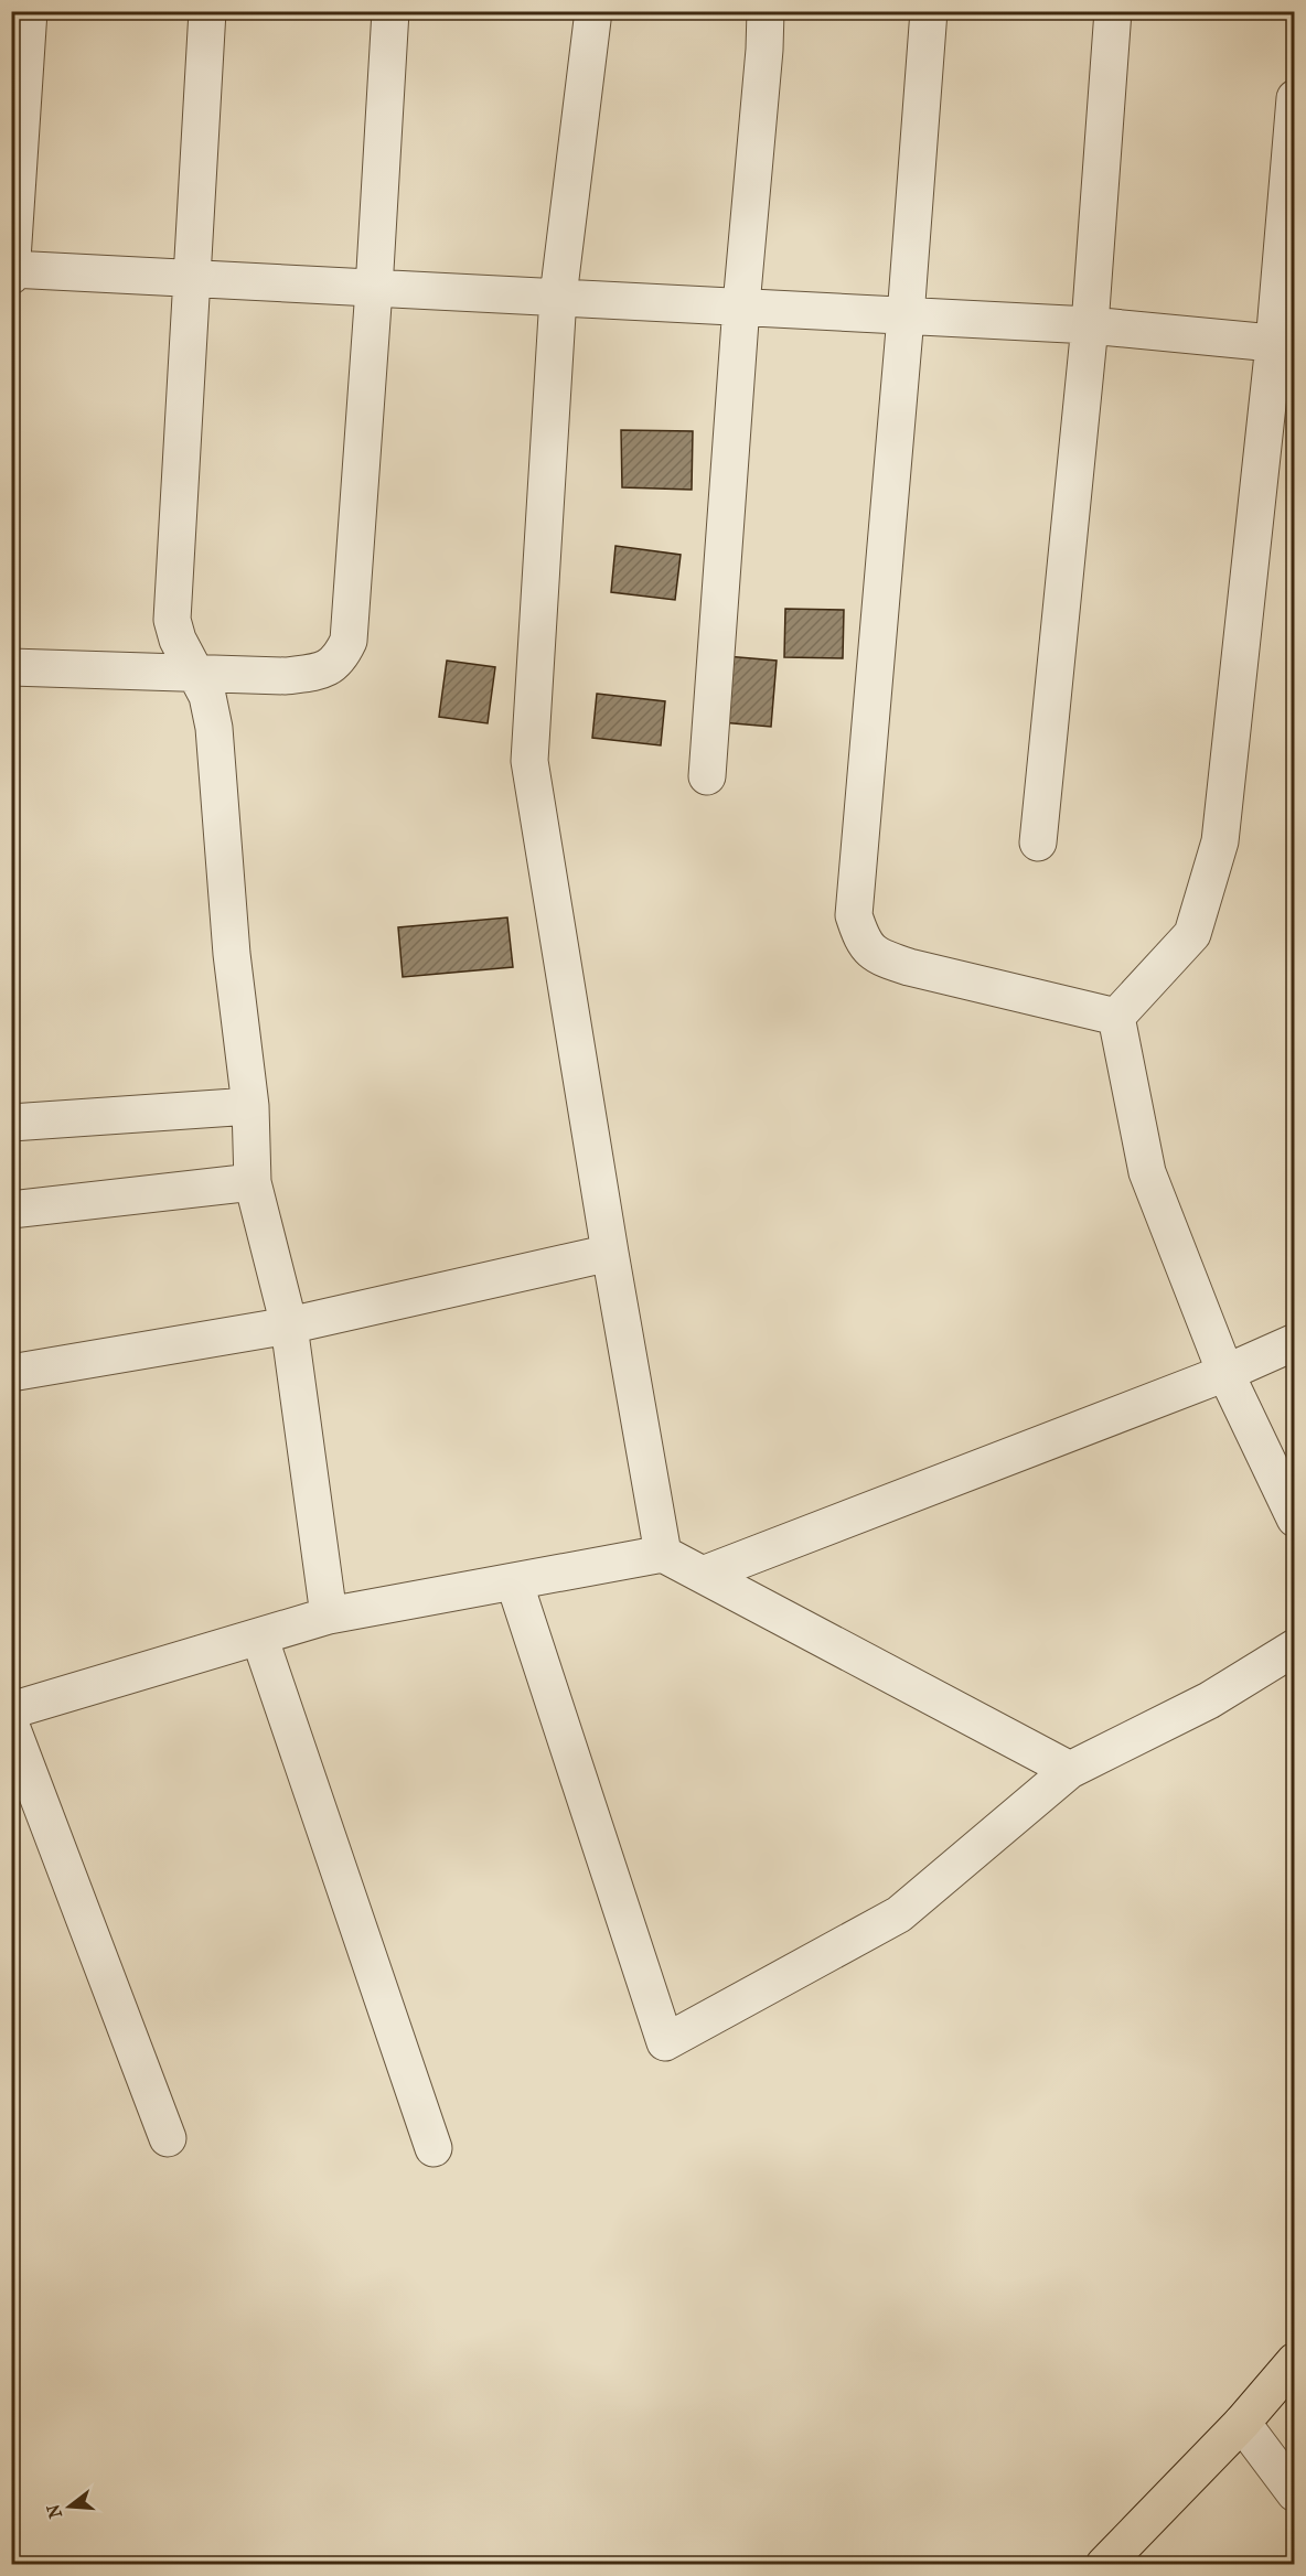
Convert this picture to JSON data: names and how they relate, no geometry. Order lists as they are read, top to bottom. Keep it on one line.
{"north":"left"}
